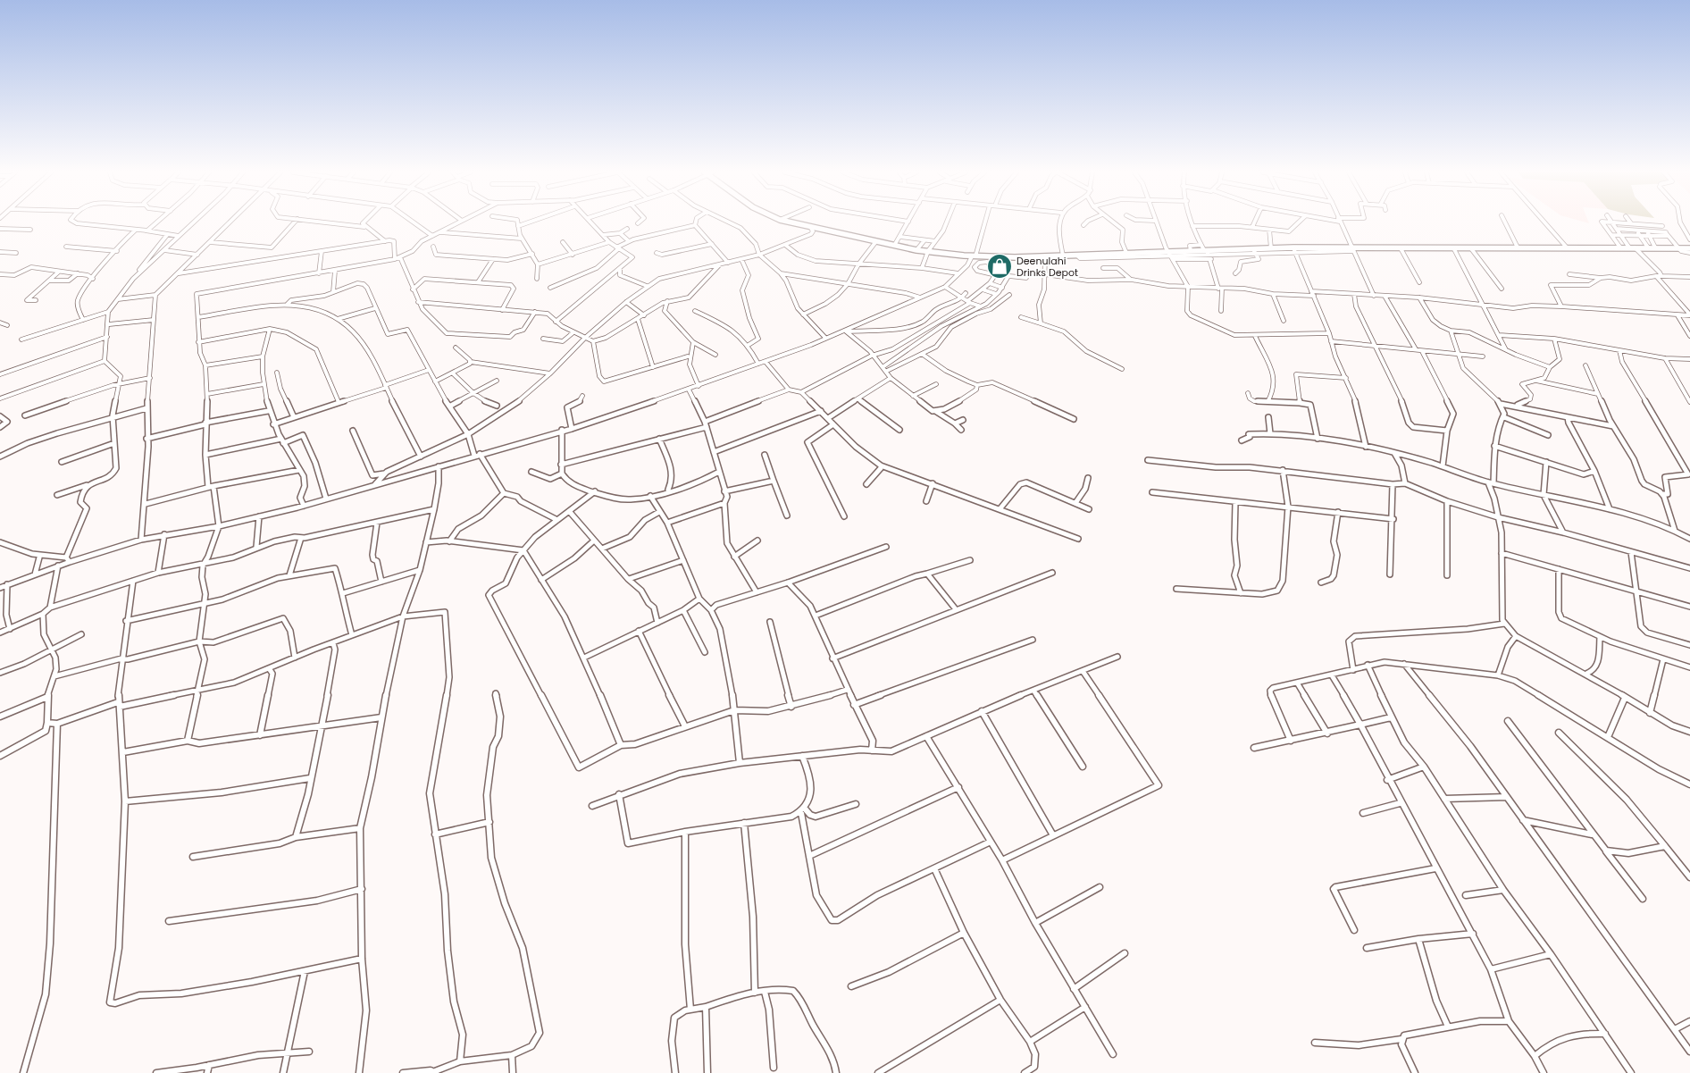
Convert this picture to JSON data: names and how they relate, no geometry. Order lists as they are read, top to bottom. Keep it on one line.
{"places":{"shop":["Deenulahi Drinks Depot"]}}
